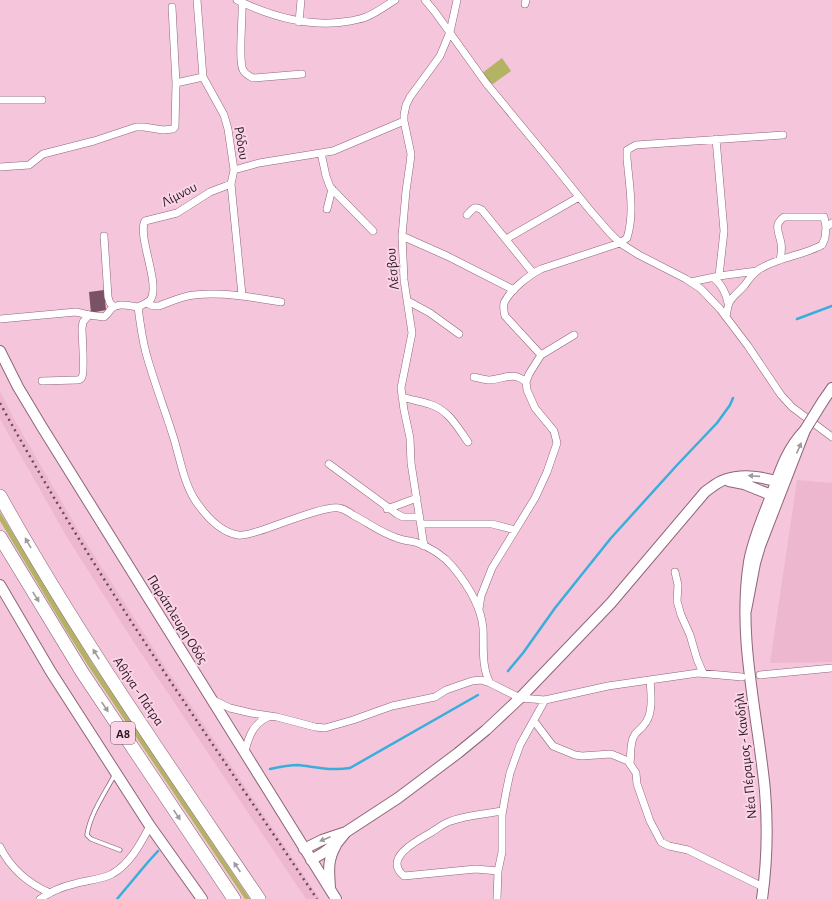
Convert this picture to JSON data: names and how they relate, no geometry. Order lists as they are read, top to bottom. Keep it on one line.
{"streets":{"highway":["Αθήνα - Πάτρα","Α8"],"street":["Ρόδου","Λίμνου","Λέσβου","Παράπλευρη Οδός","Νέα Πέραμος - Κανδήλι"]},"crossings":[["Ρόδου","Λίμνου"]]}
